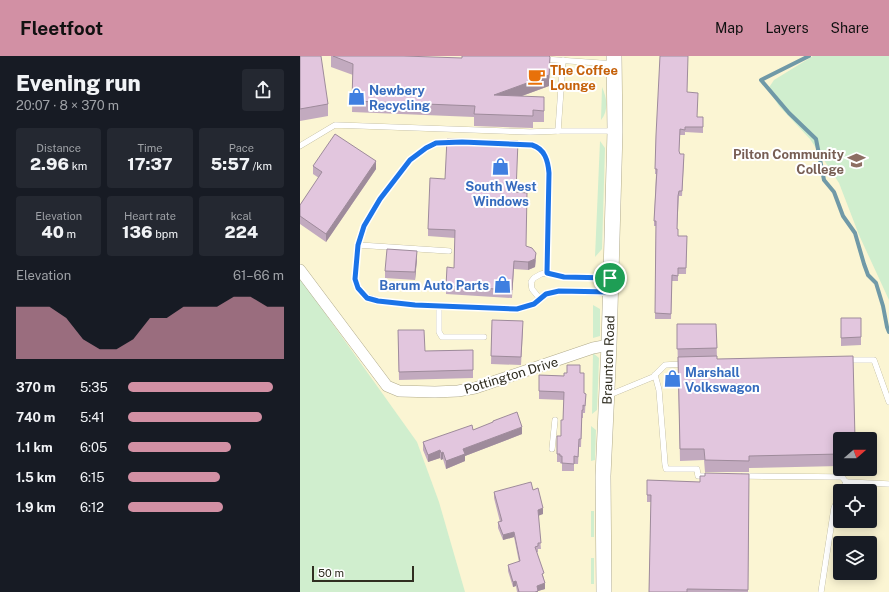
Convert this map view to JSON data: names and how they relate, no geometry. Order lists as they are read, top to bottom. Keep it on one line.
{"streets":{"main road":["Braunton Road"],"street":["Pottington Drive"]},"crossings":[["Braunton Road","Pottington Drive"]],"places":{"cafe":["The Coffee Lounge"],"shop":["Newbery Recycling","South West Windows","Barum Auto Parts","Marshall Volkswagon"],"school or university":["Pilton Community College"]},"scale_bar":"50 m","north":"right","page":{"header":"Fleetfoot","nav":["Map","Layers","Share"],"heading":["Evening run","20:07 · 8 × 370 m"],"stats":[["Distance","2.96 km"],["Time","17:37"],["Pace","5:57 /km"],["Elevation","40 m"],["Heart rate","136 bpm"],["kcal","224"]],"chart":["Elevation","61–66 m"],"list":[{"name":"370 m","note":"5:35"},{"name":"740 m","note":"5:41"},{"name":"1.1 km","note":"6:05"},{"name":"1.5 km","note":"6:15"},{"name":"1.9 km","note":"6:12"}],"scale":"50 m"}}
